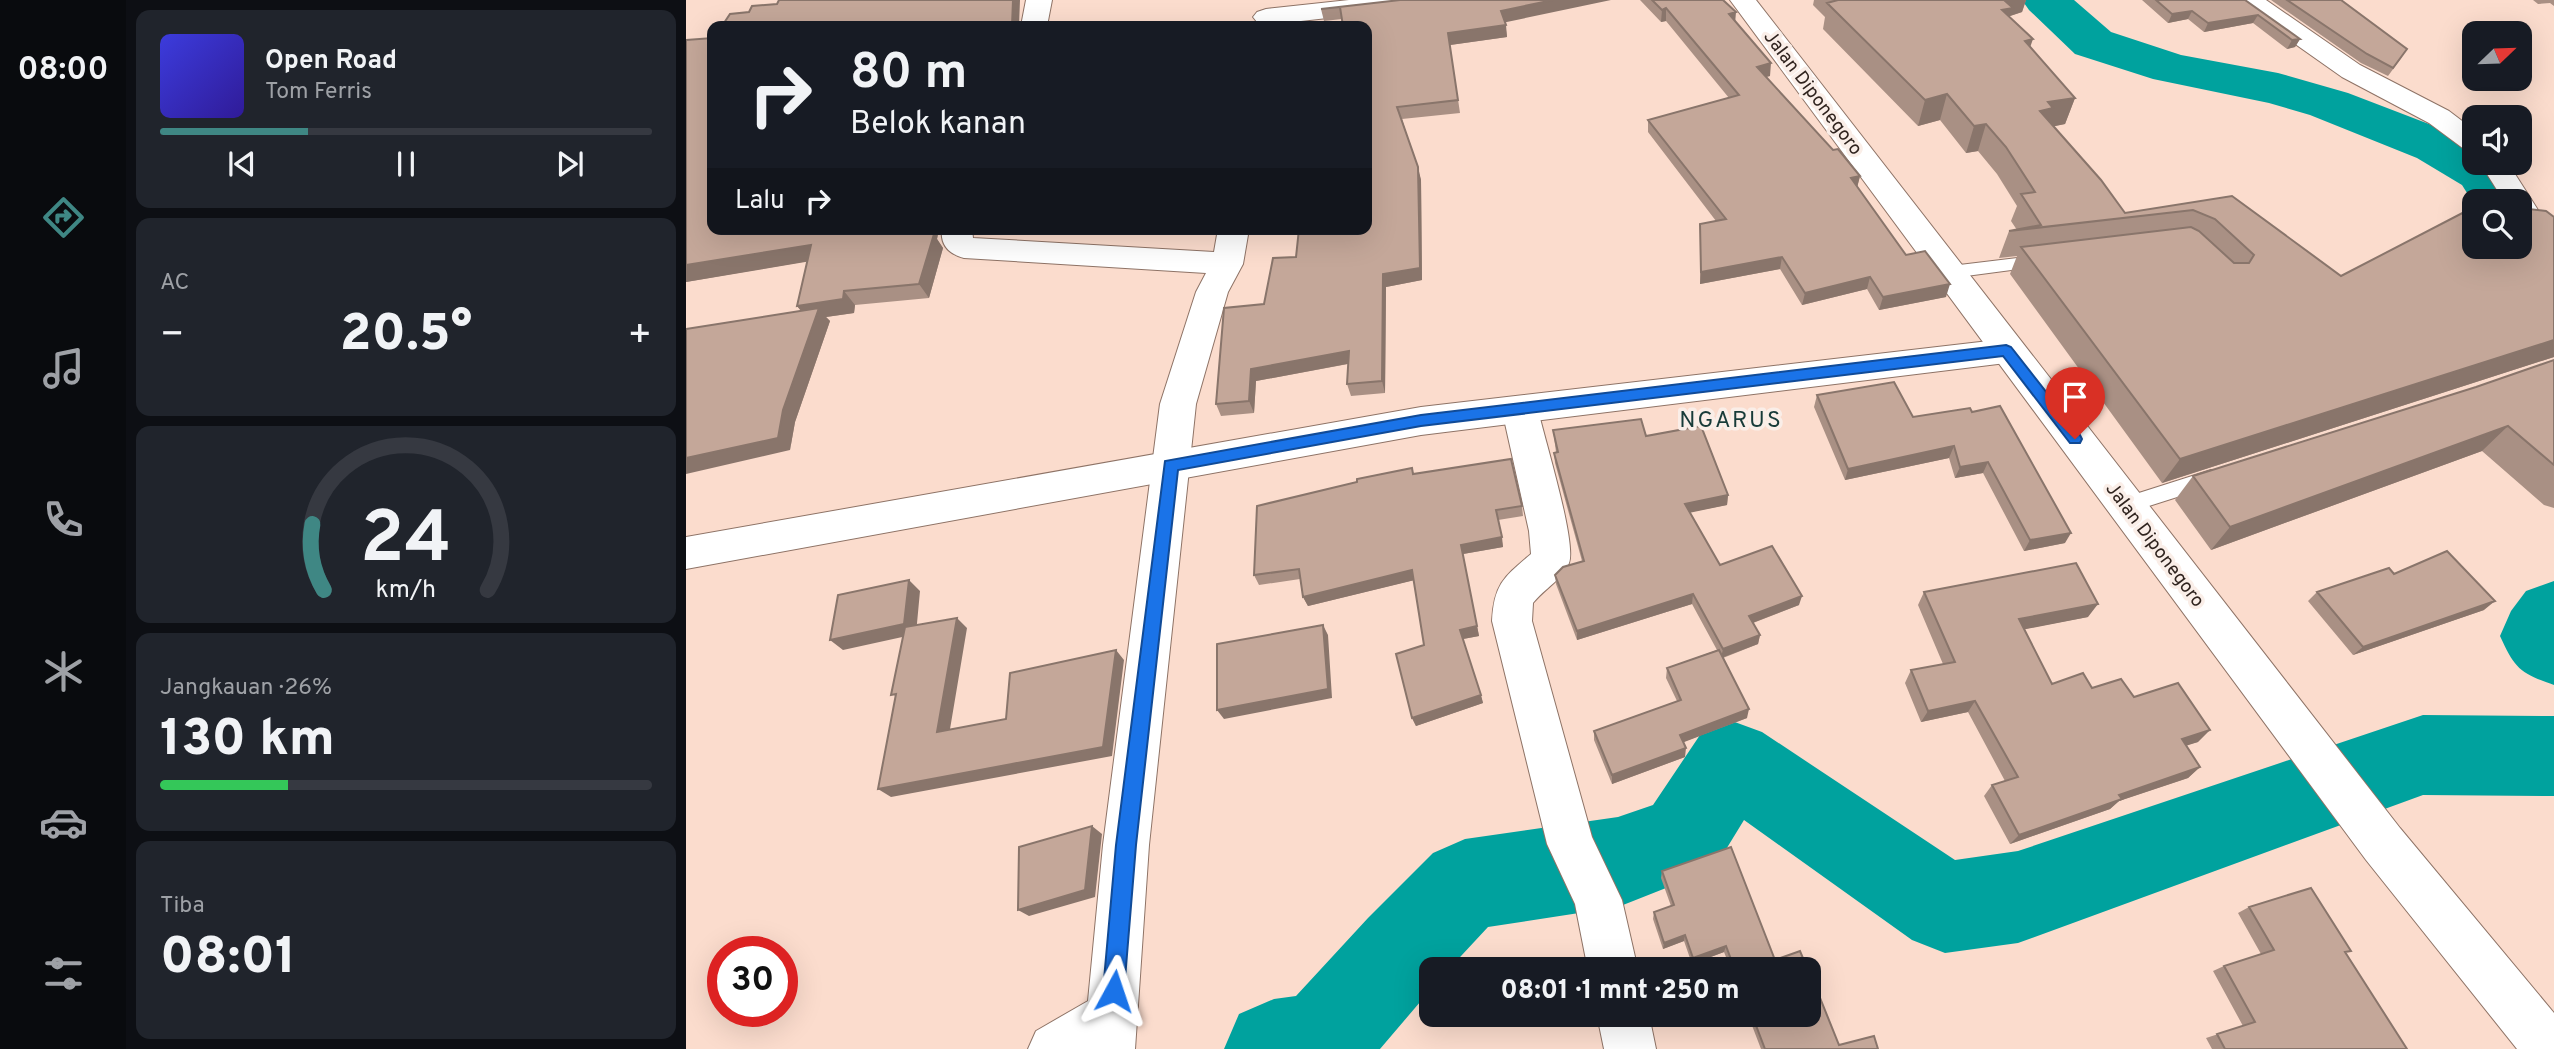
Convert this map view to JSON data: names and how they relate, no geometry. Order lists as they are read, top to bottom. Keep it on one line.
{"streets":{"street":["Jalan Diponegoro"]},"districts":["NGARUS"],"north":"top right","page":{"tabs":"08:00","turn":["80 m","Belok kanan"],"song":["Open Road","Tom Ferris"],"then":"Lalu","tile":["AC",["Jangkauan · 26%","130 km"],["Tiba","08:01"]],"heat":["−","20.5°","+"],"limit":"30","trip":"08:01 · 1 mnt · 250 m","gauge":["24","km/h"]}}
